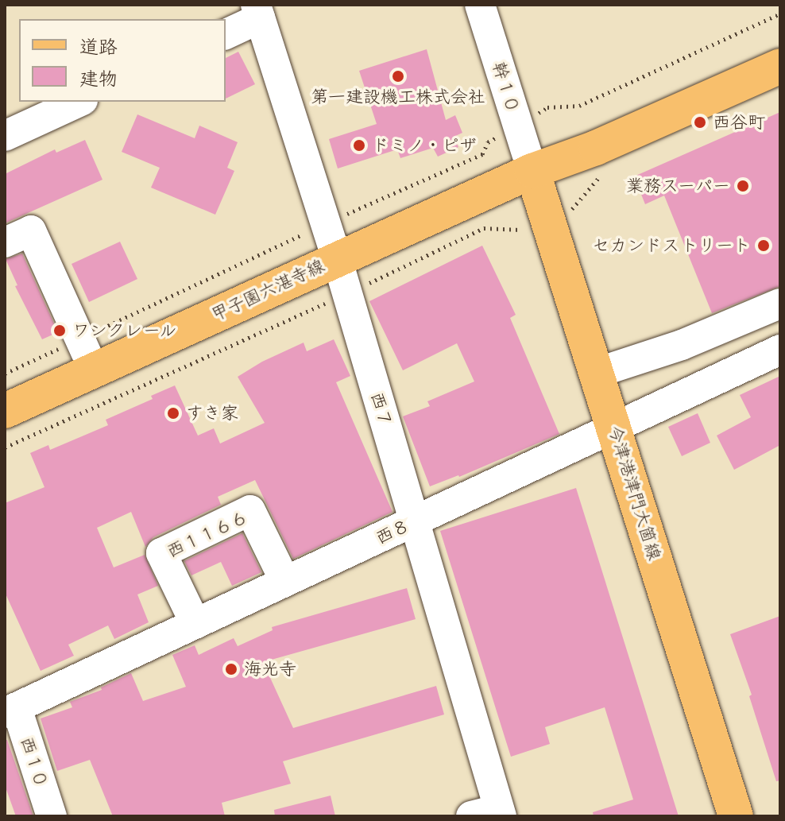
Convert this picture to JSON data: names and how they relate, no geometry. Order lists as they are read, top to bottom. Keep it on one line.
{"streets":{"main road":["甲子園六湛寺線","今津港津門大箇線"],"street":["幹１０","西７","西８","西１１６６","西１０"]},"crossings":[["幹１０","甲子園六湛寺線"],["幹１０","今津港津門大箇線"],["甲子園六湛寺線","西７"],["甲子園六湛寺線","今津港津門大箇線"],["西７","西８"],["今津港津門大箇線","西８"],["西８","西１１６６"],["西８","西１０"]],"places":["第一建設機工株式会社","西谷町","ドミノ・ピザ","業務スーパー","セカンドストリート","ワンクレール","すき家","海光寺"],"legend":["道路","建物"]}
